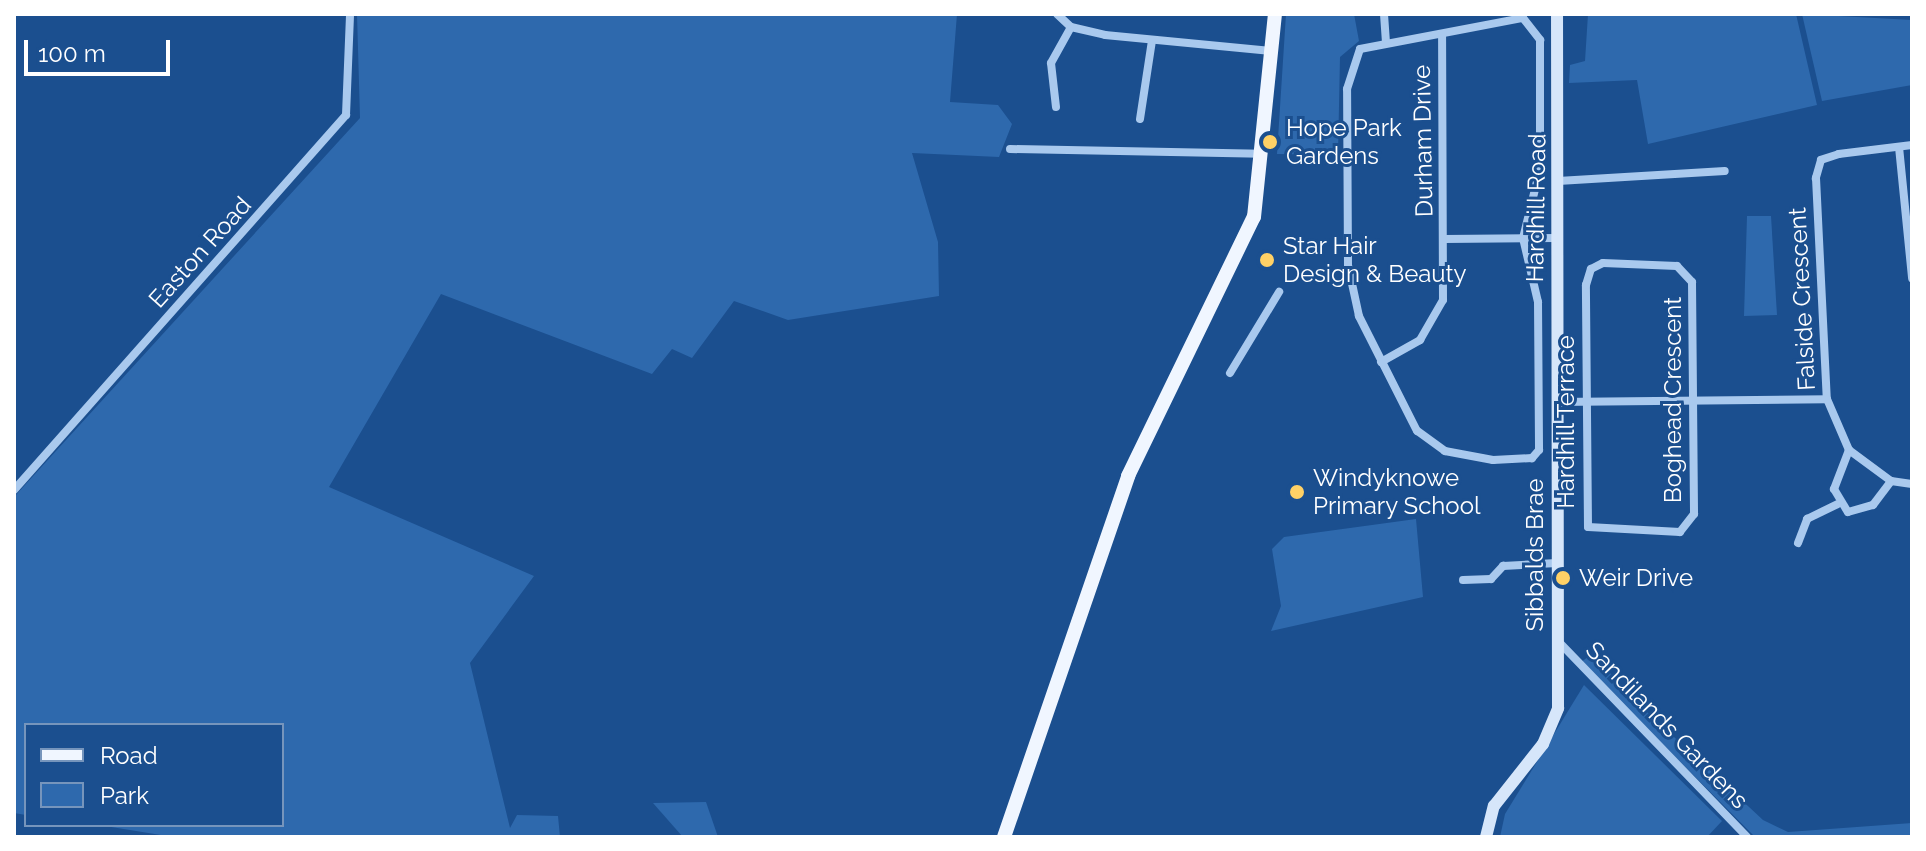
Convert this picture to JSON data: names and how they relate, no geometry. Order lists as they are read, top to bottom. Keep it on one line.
{"streets":{"main road":["Hardhill Road","Sibbalds Brae"],"street":["Durham Drive","Easton Road","Falside Crescent","Boghead Crescent","Hardhill Terrace","Sandilands Gardens"]},"crossings":[["Hardhill Road","Sibbalds Brae"],["Boghead Crescent","Hardhill Terrace"],["Sibbalds Brae","Sandilands Gardens"]],"places":["Hope Park Gardens","Star Hair Design & Beauty","Windyknowe Primary School","Weir Drive"],"legend":["Road","Park"],"scale_bar":"100 m"}
